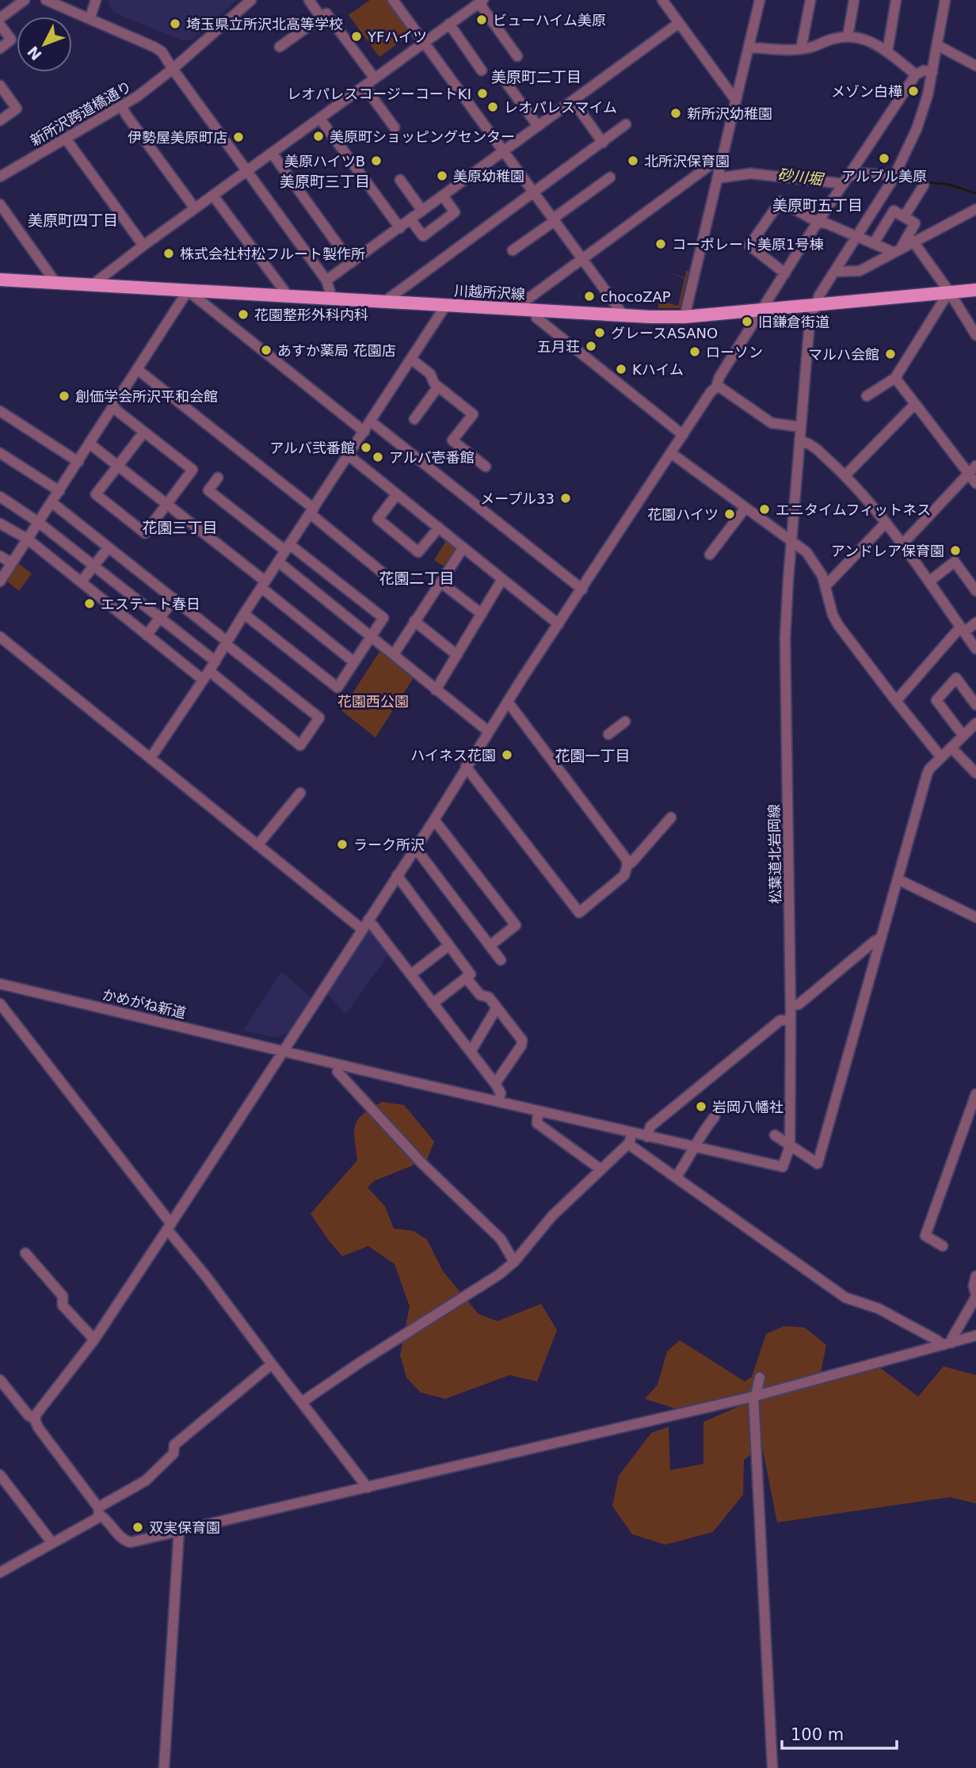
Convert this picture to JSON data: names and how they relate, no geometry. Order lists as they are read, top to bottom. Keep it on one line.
{"streets":{"main road":["川越所沢線"],"street":["新所沢跨道橋通り","松葉道北岩岡線","かめがね新道"]},"crossings":[["川越所沢線","松葉道北岩岡線"],["松葉道北岩岡線","かめがね新道"]],"districts":["美原町二丁目","美原町三丁目","美原町五丁目","美原町四丁目","花園三丁目","花園二丁目","花園一丁目"],"water":["砂川堀"],"parks":["花園西公園"],"places":["ビューハイム美原","埼玉県立所沢北高等学校","YFハイツ","メゾン白樺","レオパレスコージーコートKI","レオパレスマイム","新所沢幼稚園","美原町ショッピングセンター","伊勢屋美原町店","アルブル美原","美原ハイツB","北所沢保育園","美原幼稚園","コーポレート美原1号棟","株式会社村松フルート製作所","chocoZAP","花園整形外科内科","旧鎌倉街道","グレースASANO","五月荘","あすか薬局 花園店","ローソン","マルハ会館","Kハイム","創価学会所沢平和会館","アルバ弐番館","アルバ壱番館","メープル33","エニタイムフィットネス","花園ハイツ","アンドレア保育園","エステート春日","ハイネス花園","ラーク所沢","岩岡八幡社","双実保育園"],"scale_bar":"100 m","north":"bottom left"}
